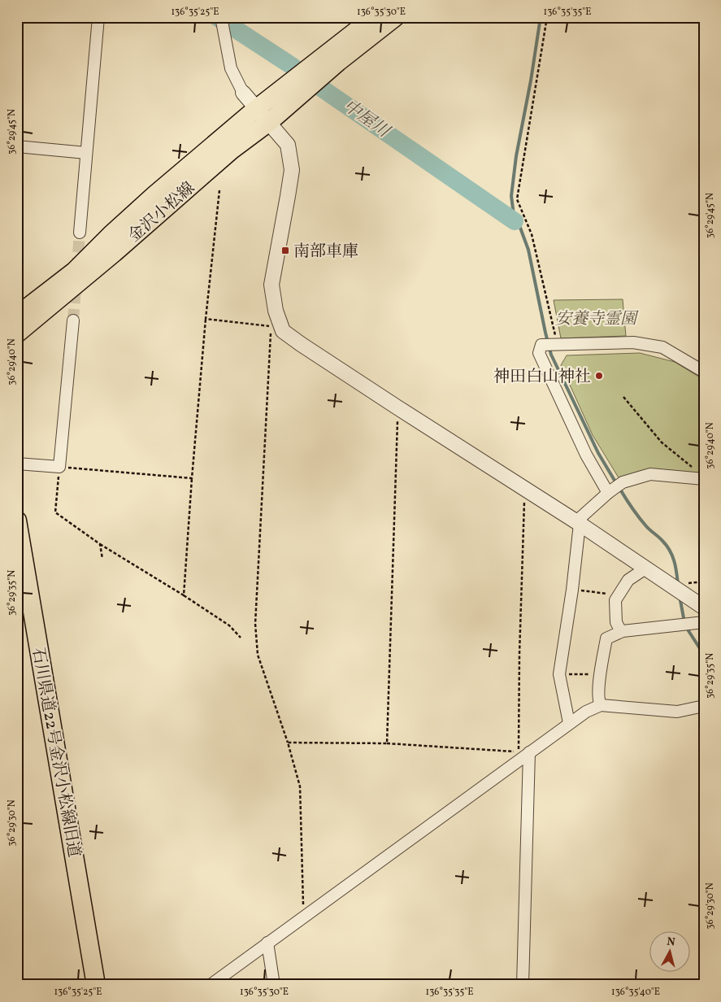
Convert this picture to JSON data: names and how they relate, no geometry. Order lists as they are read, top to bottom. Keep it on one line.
{"streets":{"main road":["金沢小松線","石川県道22号金沢小松線旧道"]},"water":["中屋川"],"parks":["安養寺霊園"],"places":{"transit":["南部車庫"],"other":["神田白山神社"]},"north":"top","coordinates":["136°35'25\"E","136°35'30\"E","136°35'35\"E","36°29'45\"N","36°29'40\"N","36°29'35\"N","36°29'30\"N","136°35'40\"E"]}
